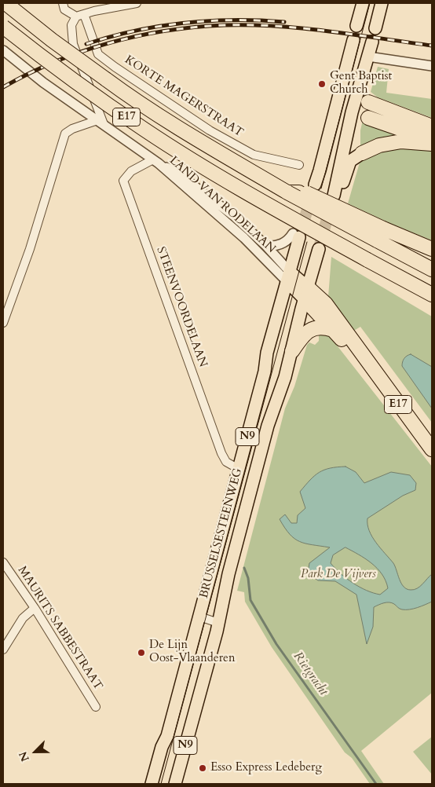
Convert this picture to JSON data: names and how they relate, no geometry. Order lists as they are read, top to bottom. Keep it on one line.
{"streets":{"highway":["E17","N9"],"main road":["BRUSSELSESTEENWEG"],"street":["KORTE MAGERSTRAAT","LAND VAN RODELAAN","STEENVOORDELAAN","MAURITS SABBESTRAAT"]},"crossings":[["E17","BRUSSELSESTEENWEG"],["LAND VAN RODELAAN","STEENVOORDELAAN"],["LAND VAN RODELAAN","BRUSSELSESTEENWEG"],["STEENVOORDELAAN","BRUSSELSESTEENWEG"],["N9","BRUSSELSESTEENWEG"]],"water":["Rietgracht"],"parks":["Park De Vijvers"],"places":["Gent Baptist Church","De Lijn Oost-Vlaanderen","Esso Express Ledeberg"],"north":"bottom left"}
